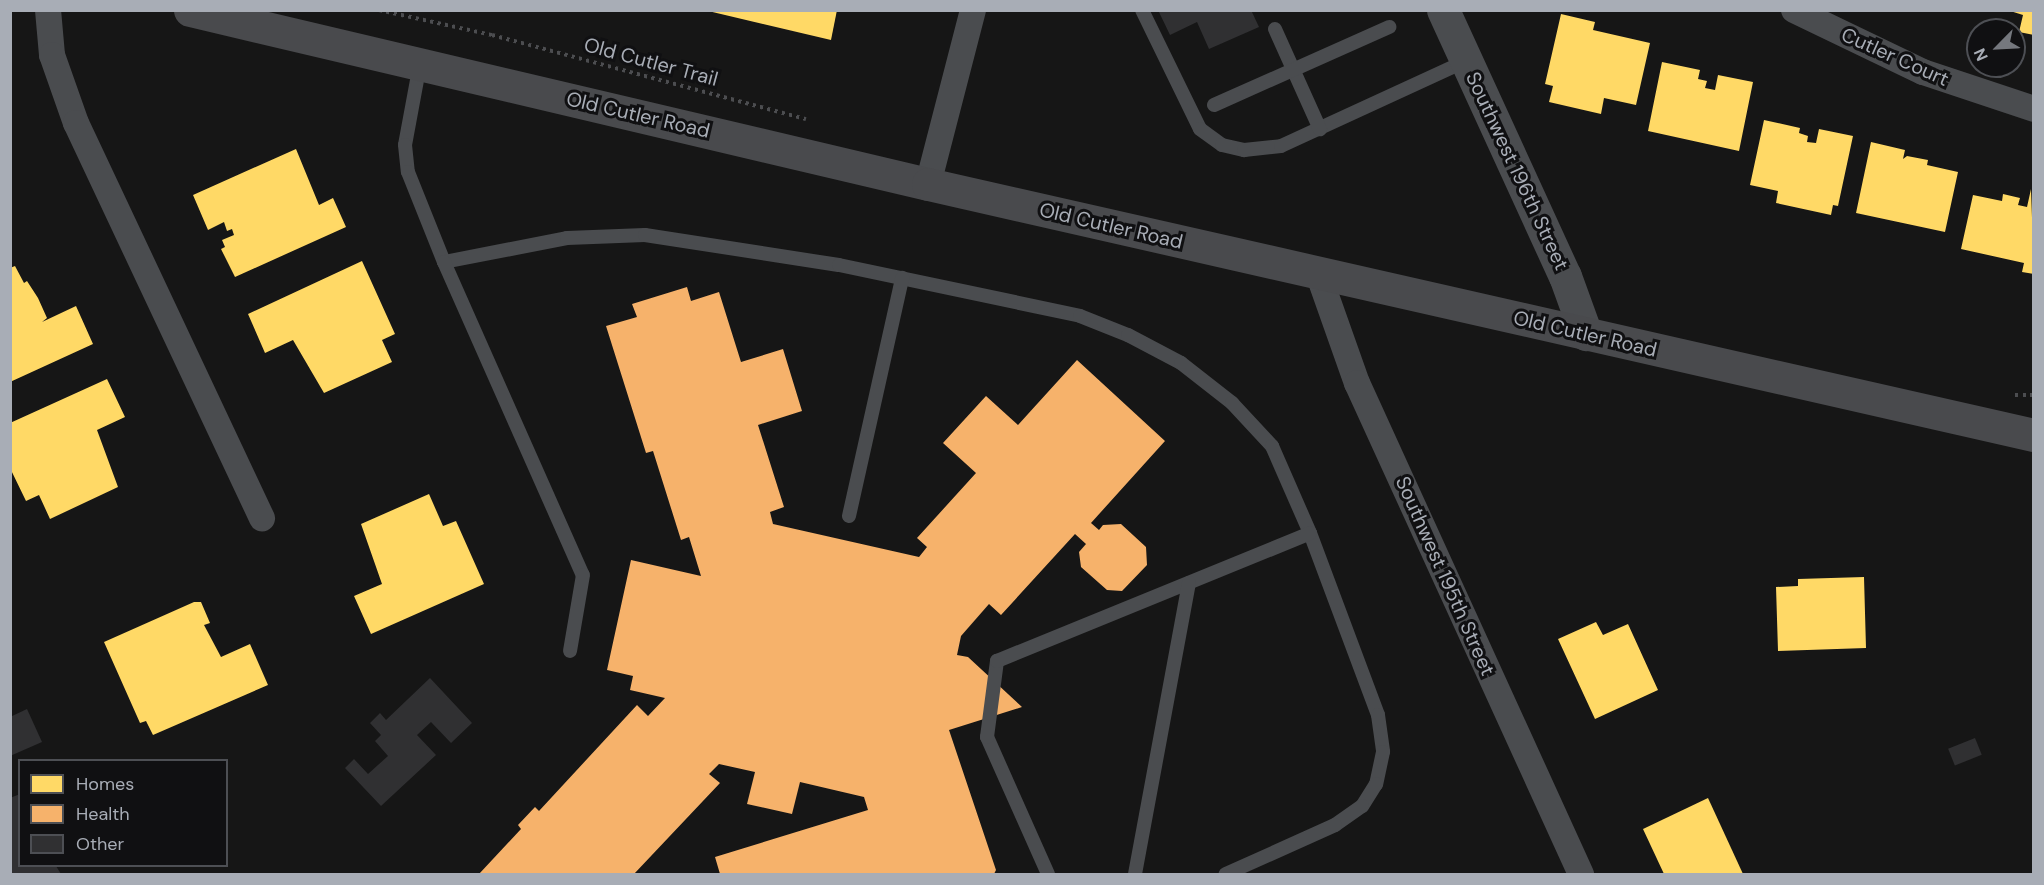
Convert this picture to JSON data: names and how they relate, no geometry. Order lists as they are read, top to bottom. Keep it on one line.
{"streets":{"main road":["Old Cutler Road"],"street":["Cutler Court","Southwest 196th Street","Southwest 195th Street"],"path":["Old Cutler Trail"]},"crossings":[["Old Cutler Road","Southwest 196th Street"],["Old Cutler Road","Southwest 195th Street"]],"legend":["Homes","Health","Other"],"north":"bottom left"}
